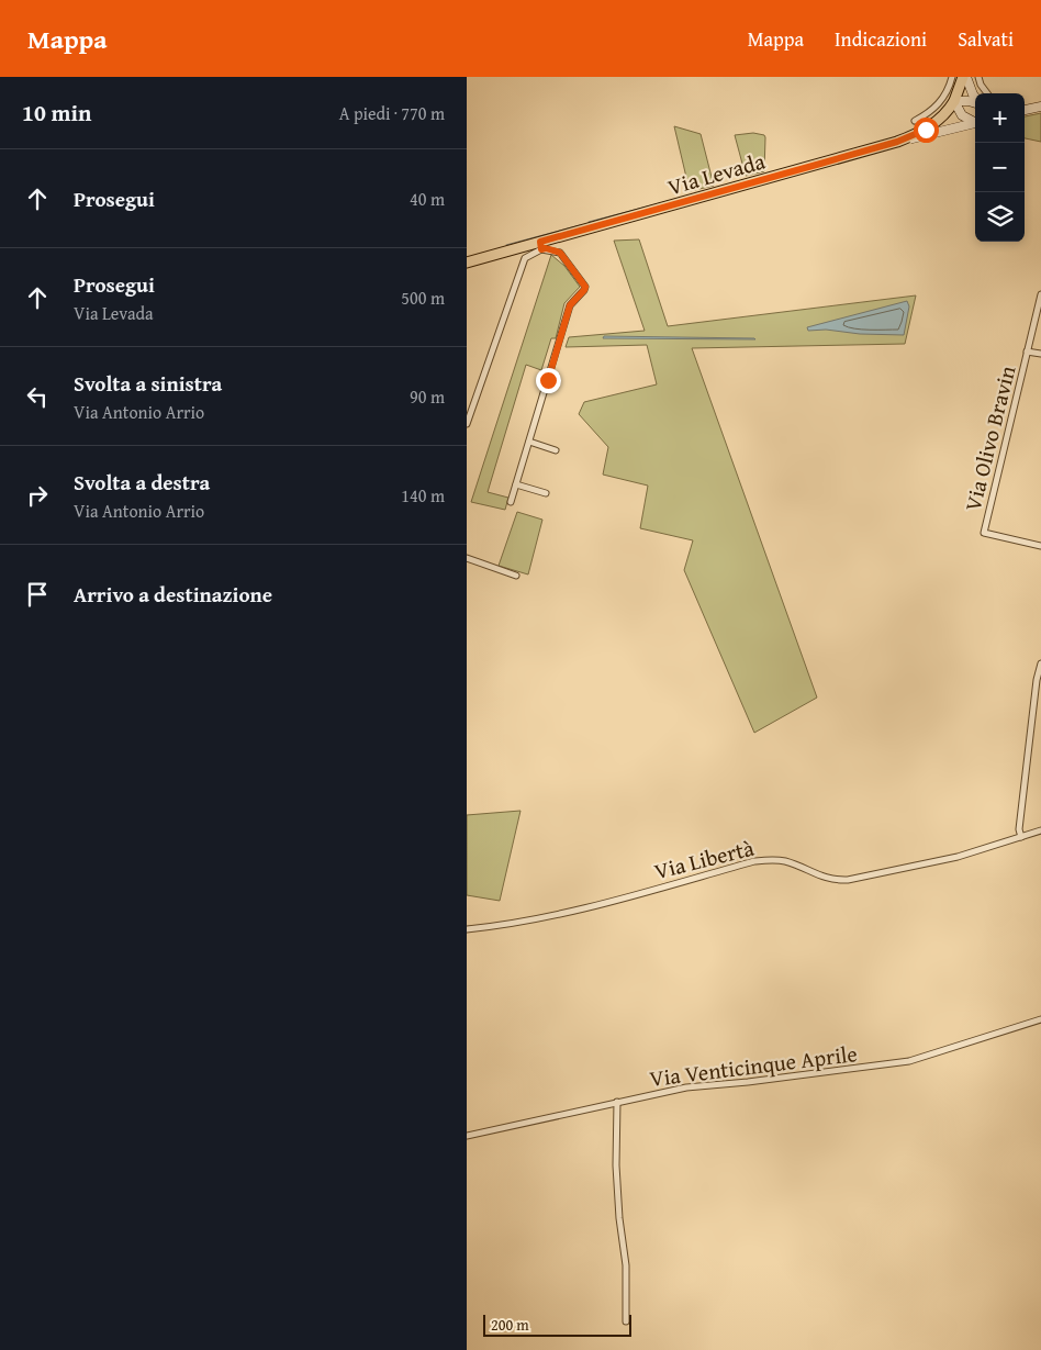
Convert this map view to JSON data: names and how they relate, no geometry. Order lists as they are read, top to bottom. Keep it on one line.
{"streets":{"main road":["Via Levada"],"street":["Via Olivo Bravin","Via Libertà","Via Venticinque Aprile"]},"scale_bar":"200 m","page":{"header":"Mappa","nav":["Mappa","Indicazioni","Salvati"],"heading":["10 min","A piedi · 770 m"],"map_buttons":["+","−"],"list":[["Prosegui","40 m"],["Prosegui","Via Levada","500 m"],["Svolta a sinistra","Via Antonio Arrio","90 m"],["Svolta a destra","Via Antonio Arrio","140 m"],"Arrivo a destinazione"],"scale":"200 m"}}
